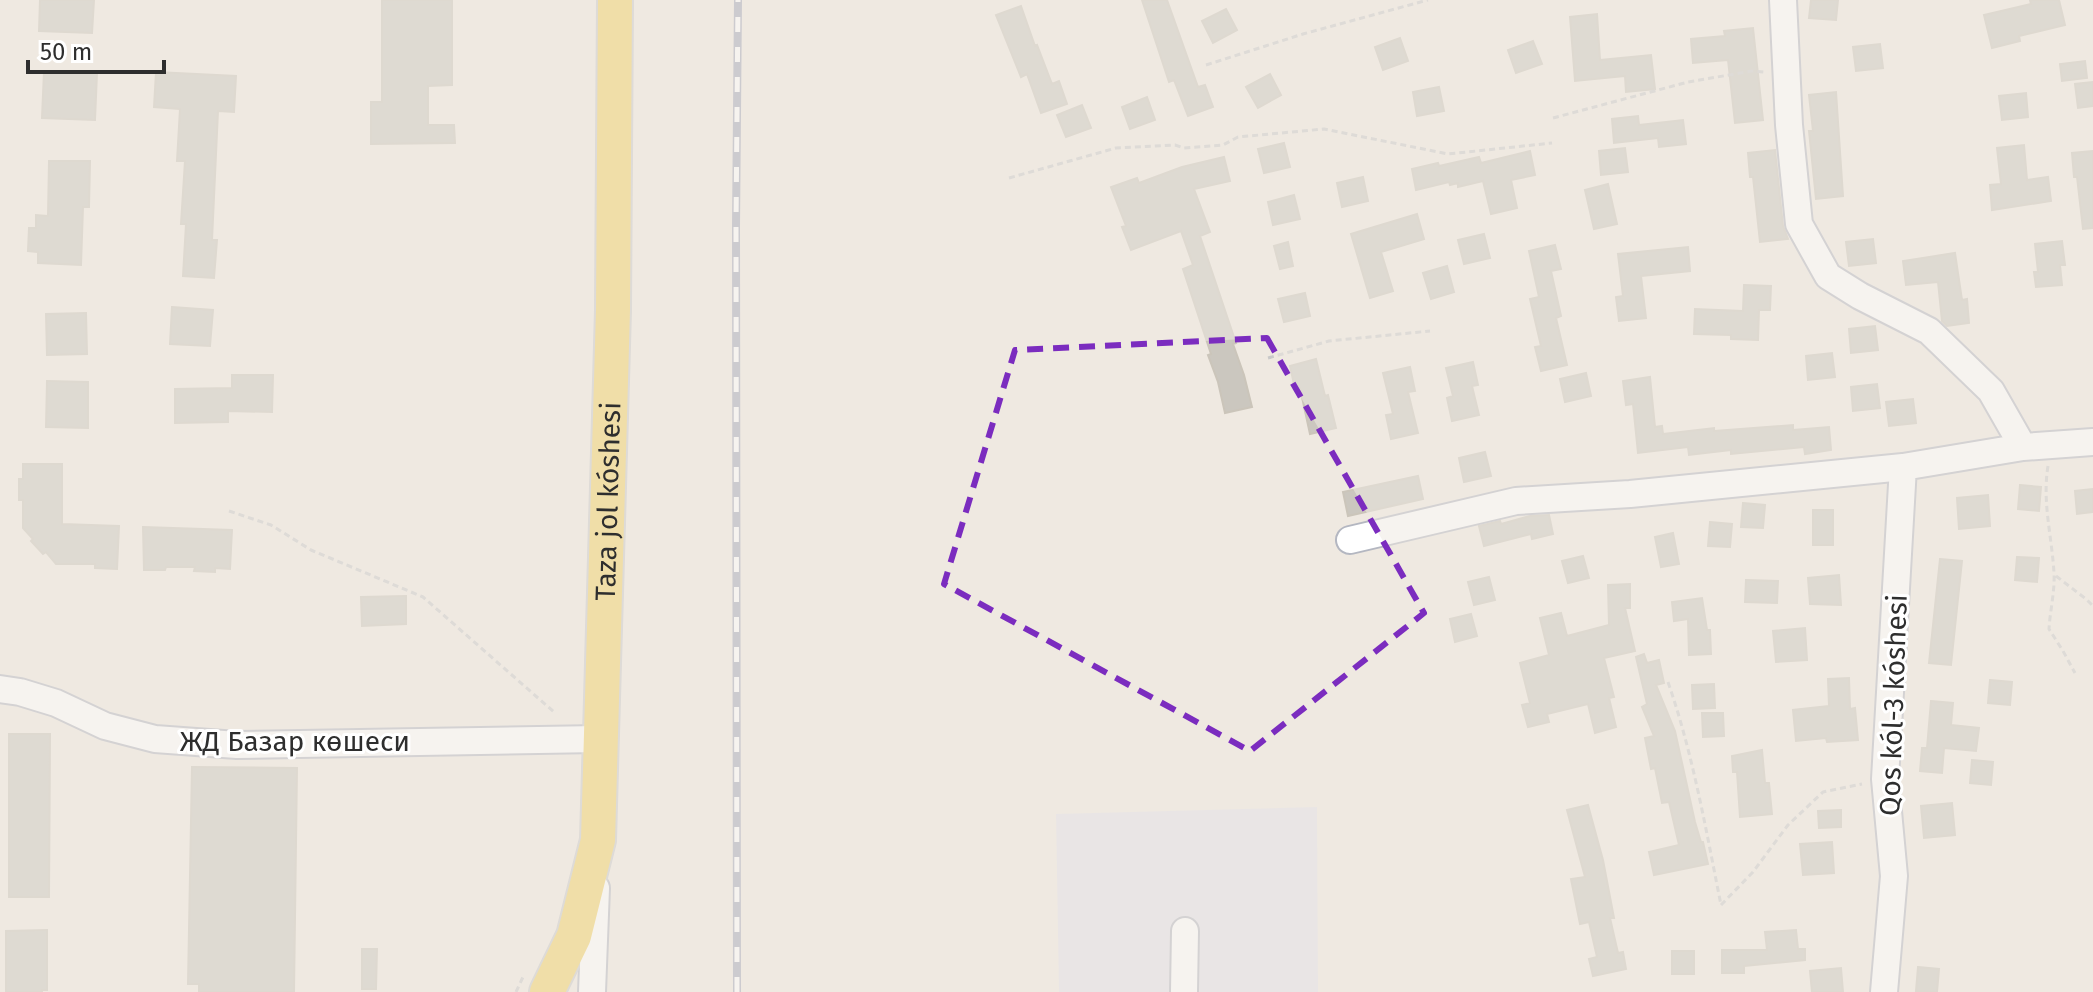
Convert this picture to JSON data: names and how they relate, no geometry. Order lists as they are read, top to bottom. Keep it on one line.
{"streets":{"main road":["Taza jol kóshesi"],"street":["Qos kól-3 kóshesi","ЖД Базар көшеси"]},"crossings":[["Taza jol kóshesi","ЖД Базар көшеси"]],"scale_bar":"50 m"}
